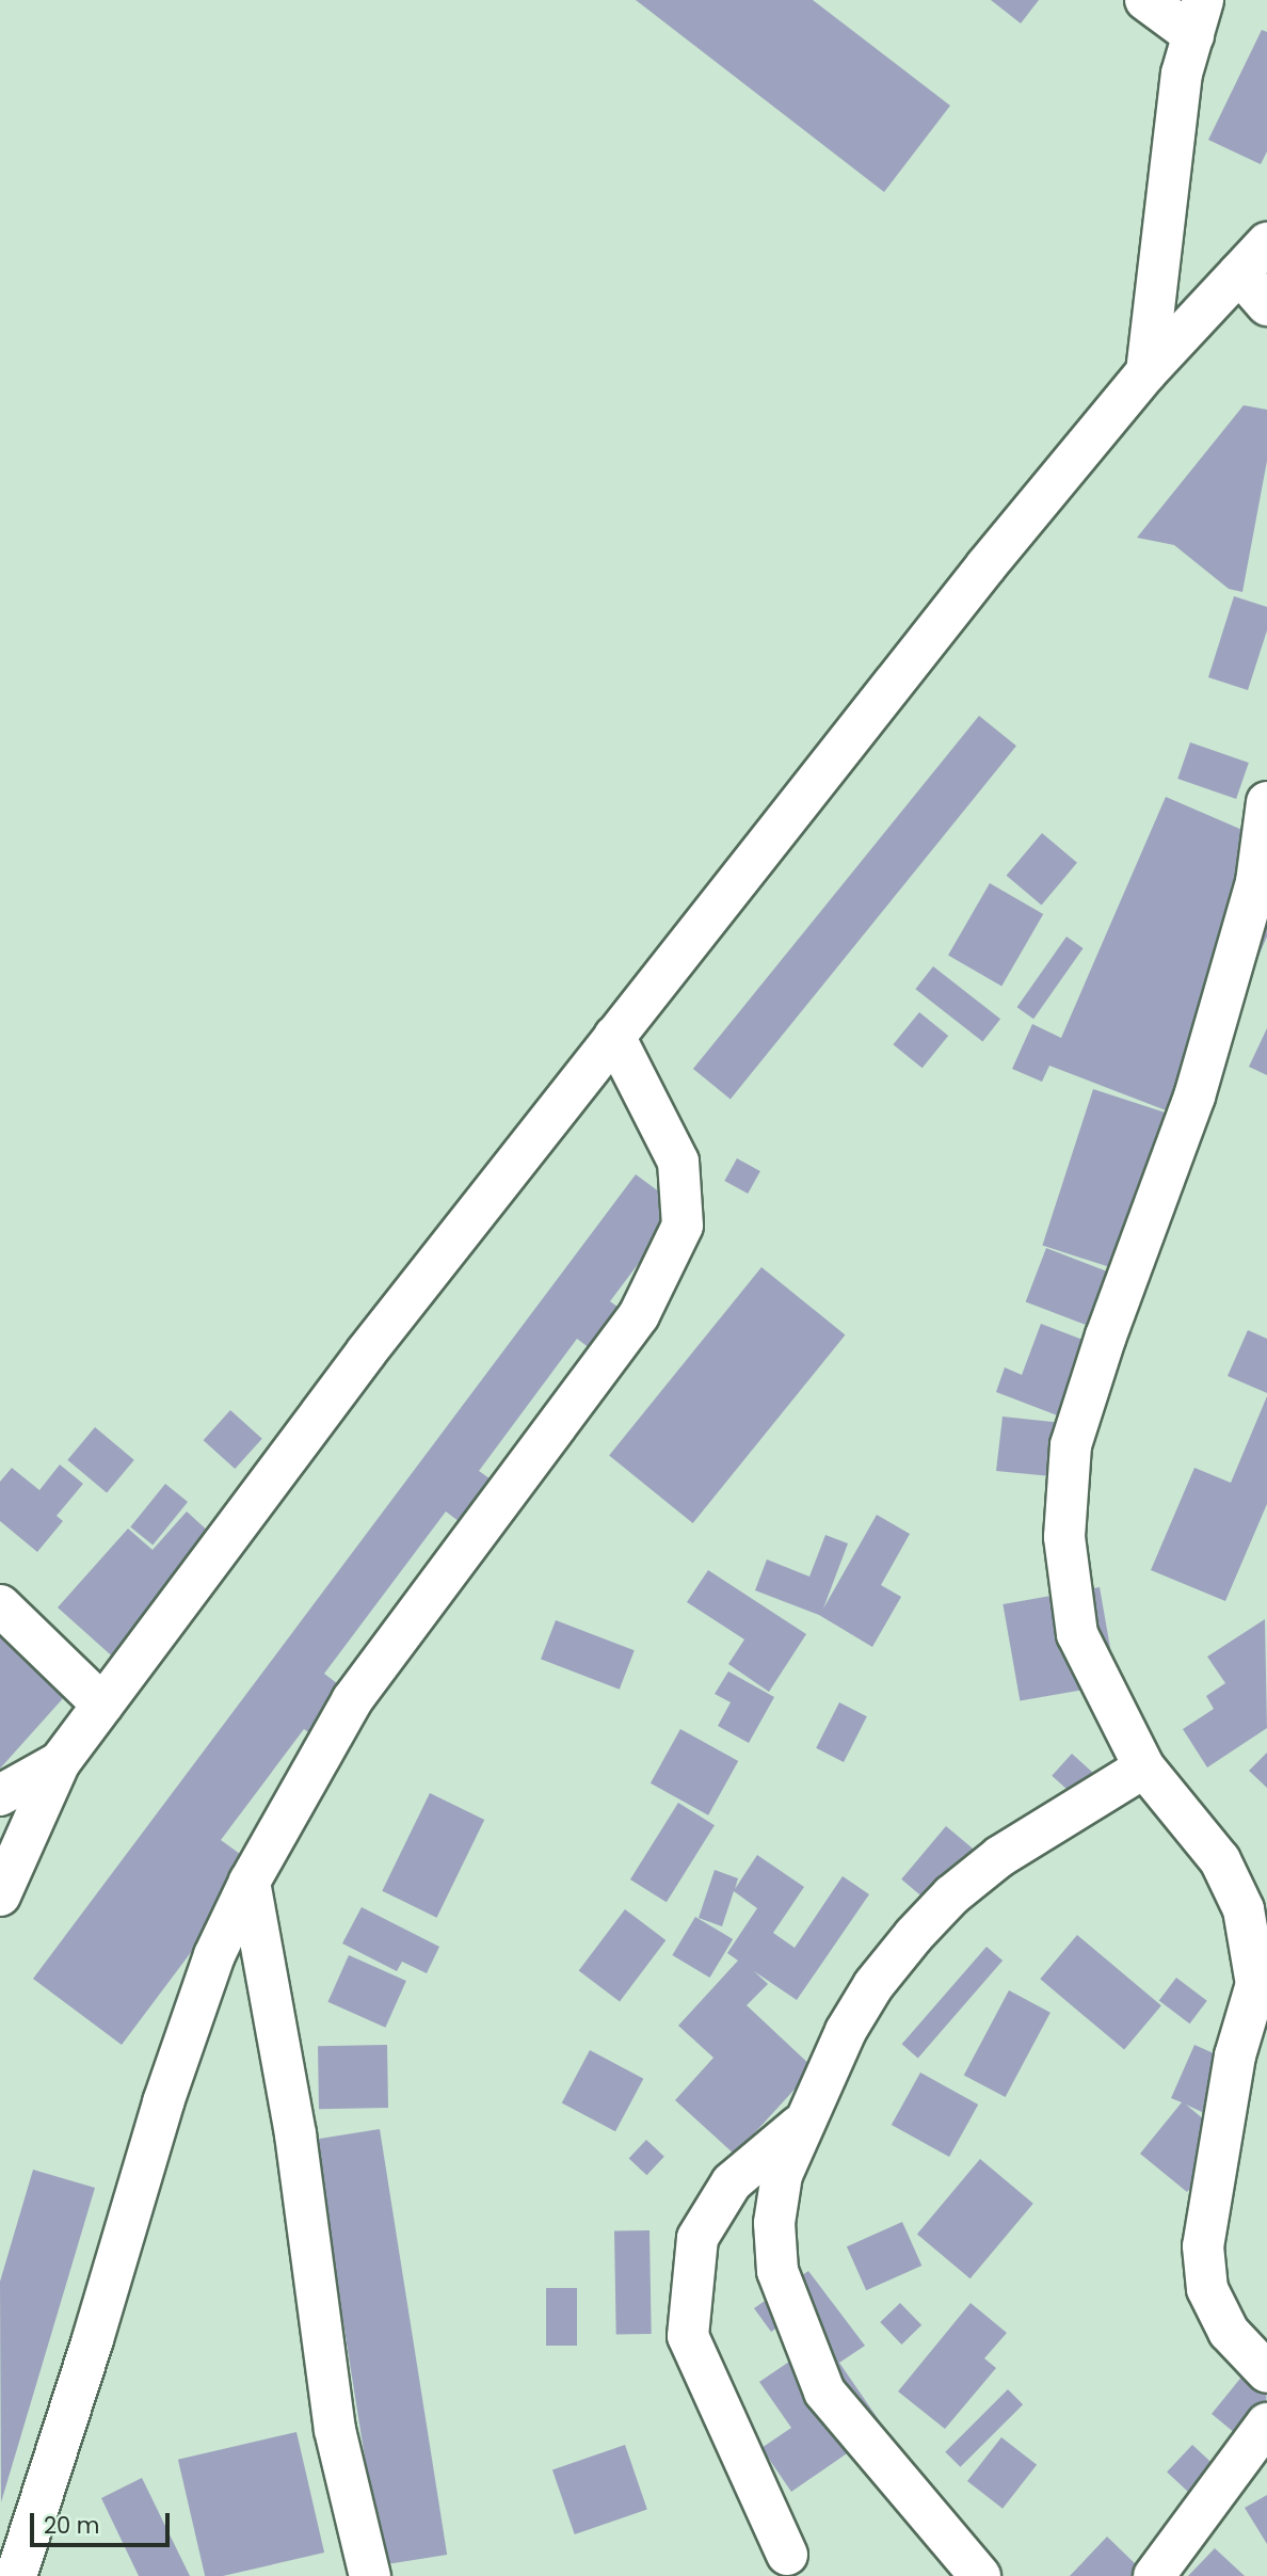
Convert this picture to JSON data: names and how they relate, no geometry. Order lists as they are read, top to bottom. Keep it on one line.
{"scale_bar":"20 m"}
